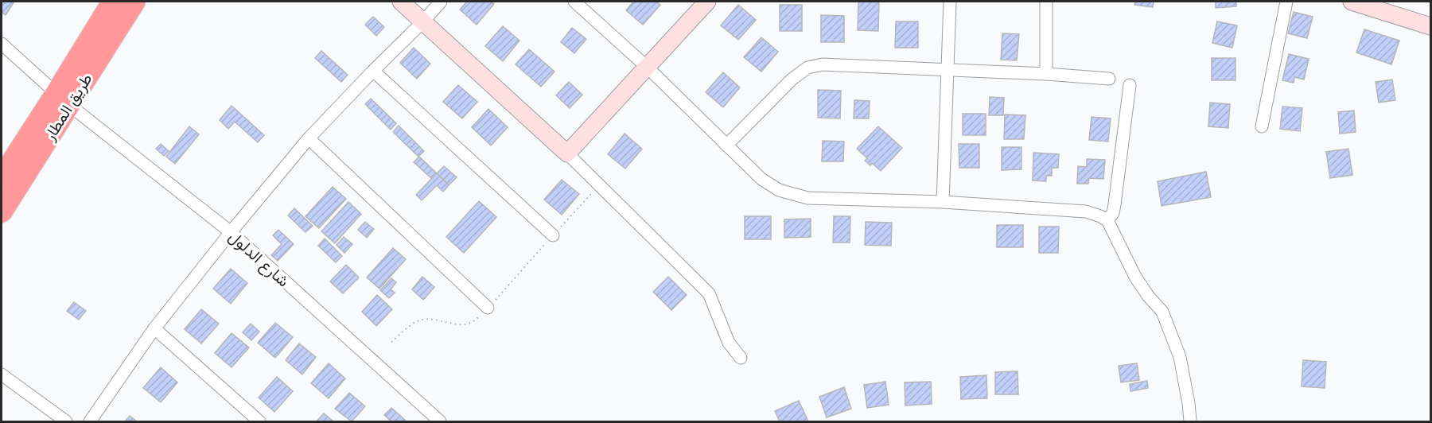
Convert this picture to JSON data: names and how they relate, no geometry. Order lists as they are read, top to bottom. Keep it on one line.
{"streets":{"highway":["طريق المطار"],"street":["شارع الدلول"]},"crossings":[["طريق المطار","شارع الدلول"]]}
